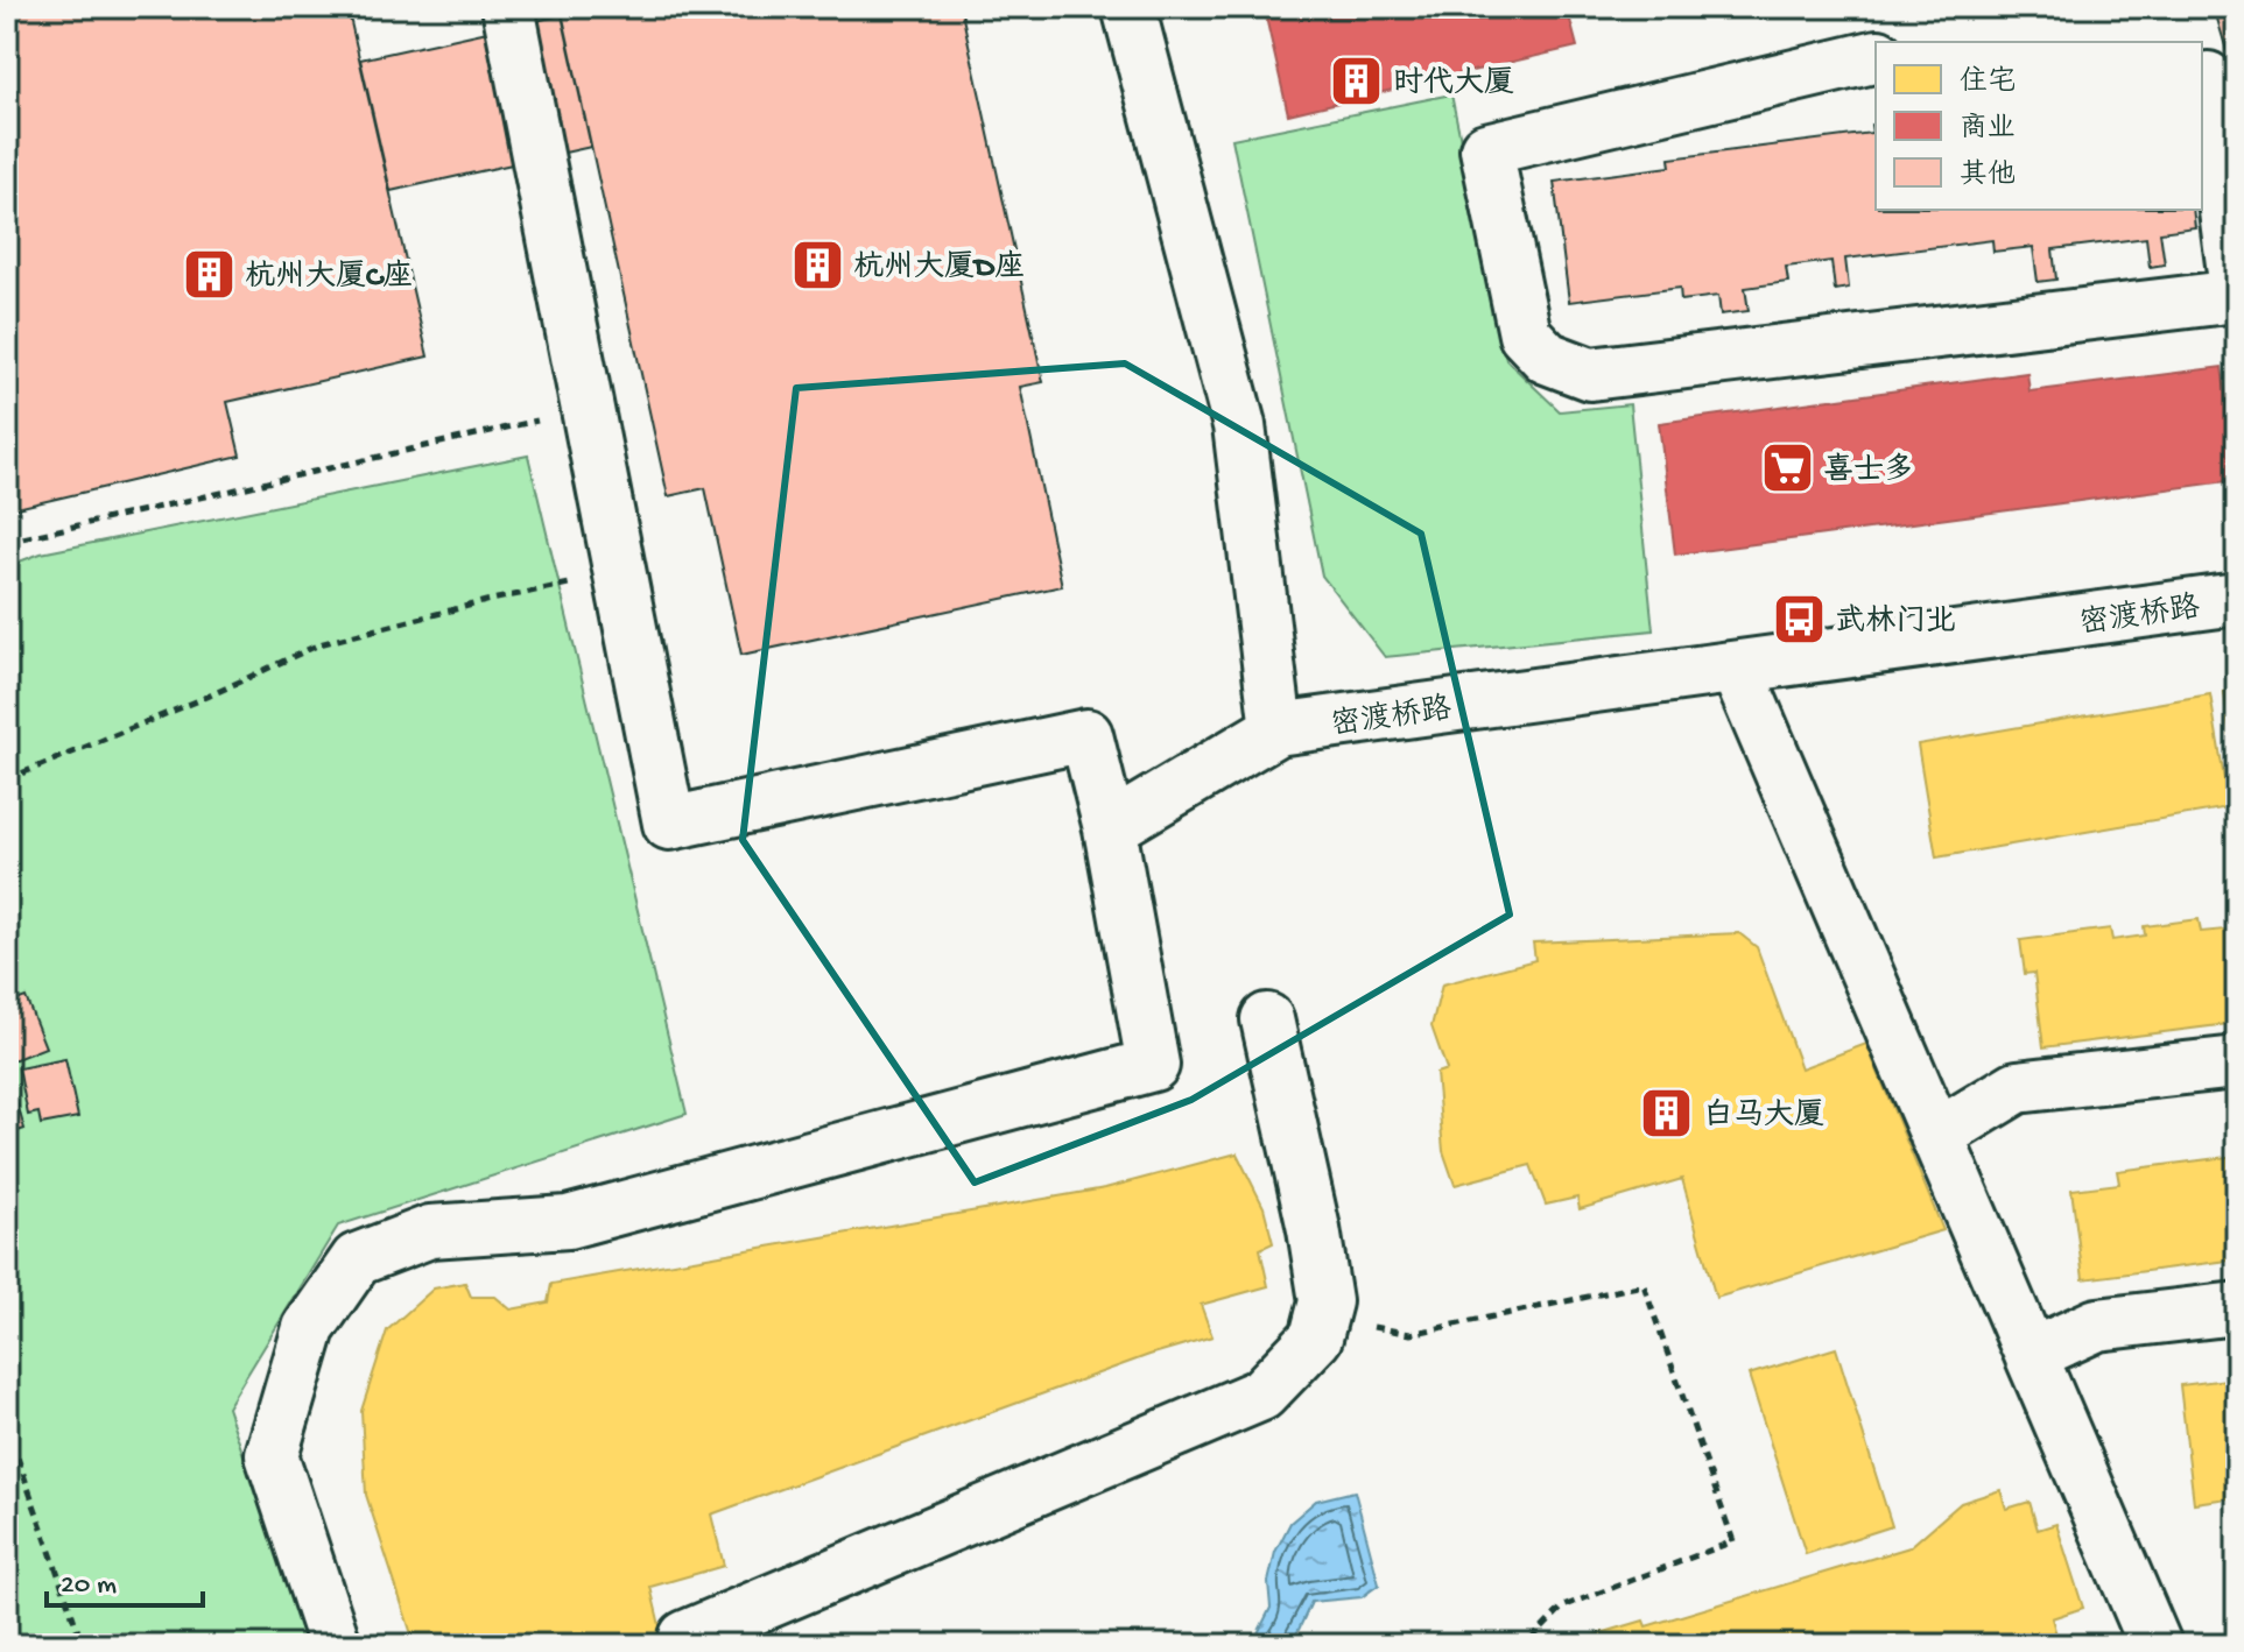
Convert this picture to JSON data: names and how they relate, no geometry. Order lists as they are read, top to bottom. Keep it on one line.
{"streets":{"street":["密渡桥路"]},"places":{"building":["时代大厦","杭州大厦D座","杭州大厦C座","白马大厦"],"supermarket":["喜士多"],"bus stop":["武林门北"]},"legend":["住宅","商业","其他"],"scale_bar":"20 m"}
